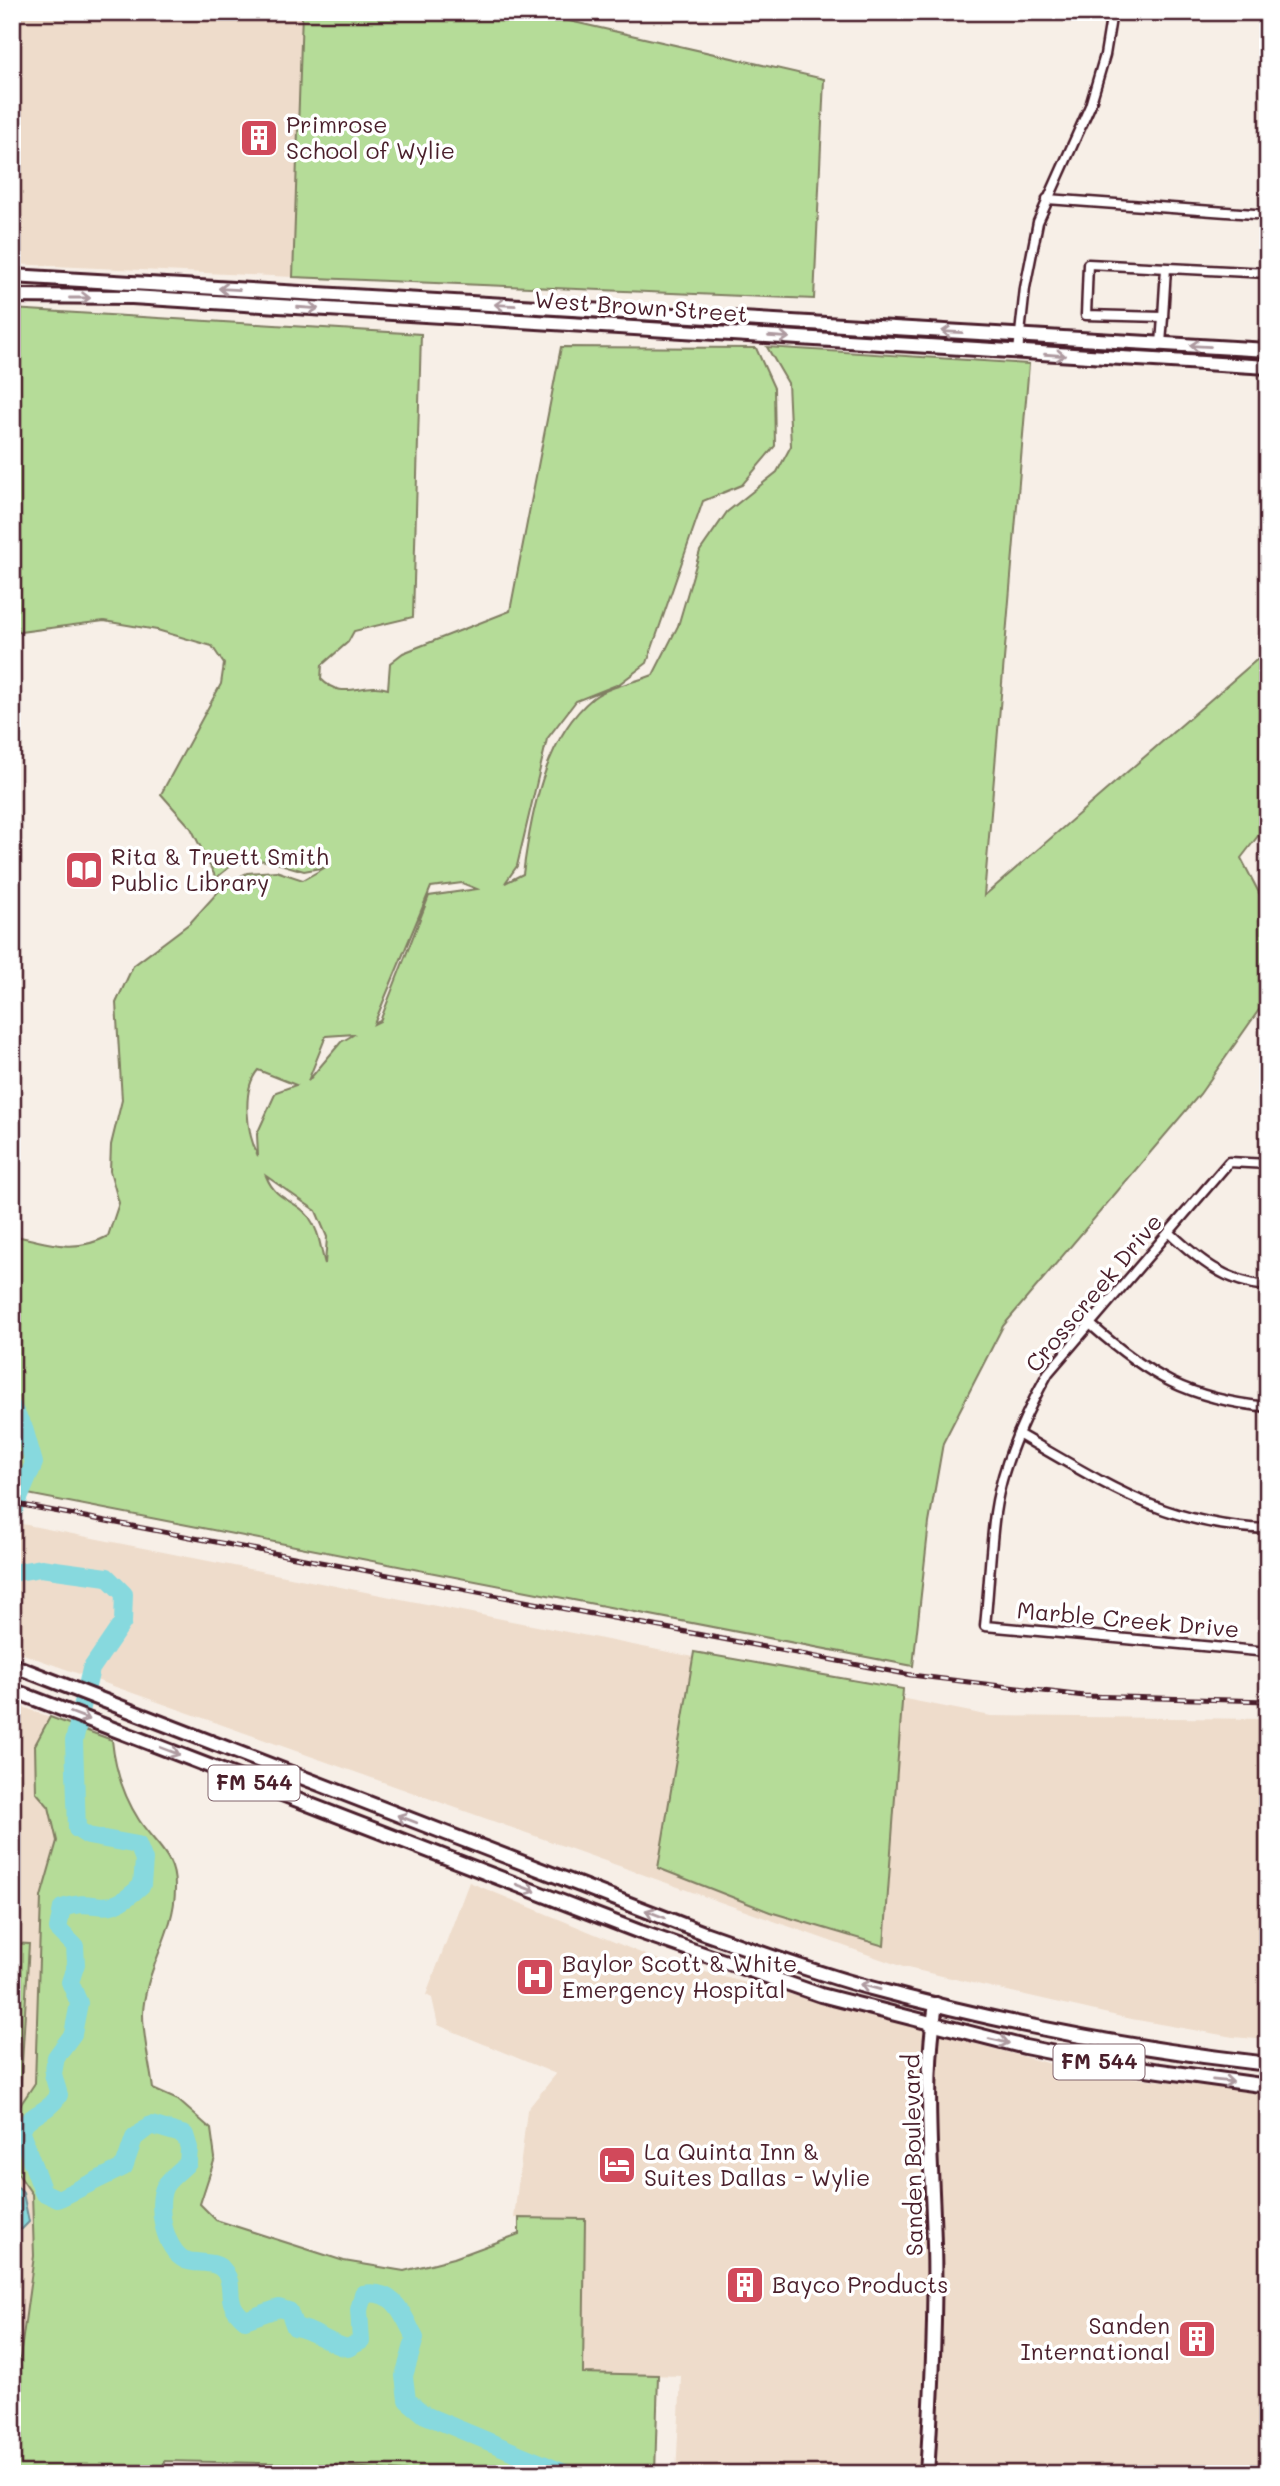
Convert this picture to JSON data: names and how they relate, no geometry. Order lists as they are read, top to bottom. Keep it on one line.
{"streets":{"main road":["West Brown Street","FM 544","Sanden Boulevard"],"street":["Crosscreek Drive","Marble Creek Drive"]},"crossings":[["Crosscreek Drive","Marble Creek Drive"],["FM 544","Sanden Boulevard"]],"places":{"building":["Primrose School of Wylie","Bayco Products","Sanden International"],"library":["Rita & Truett Smith Public Library"],"hospital":["Baylor Scott & White Emergency Hospital"],"hotel":["La Quinta Inn & Suites Dallas - Wylie"]}}
